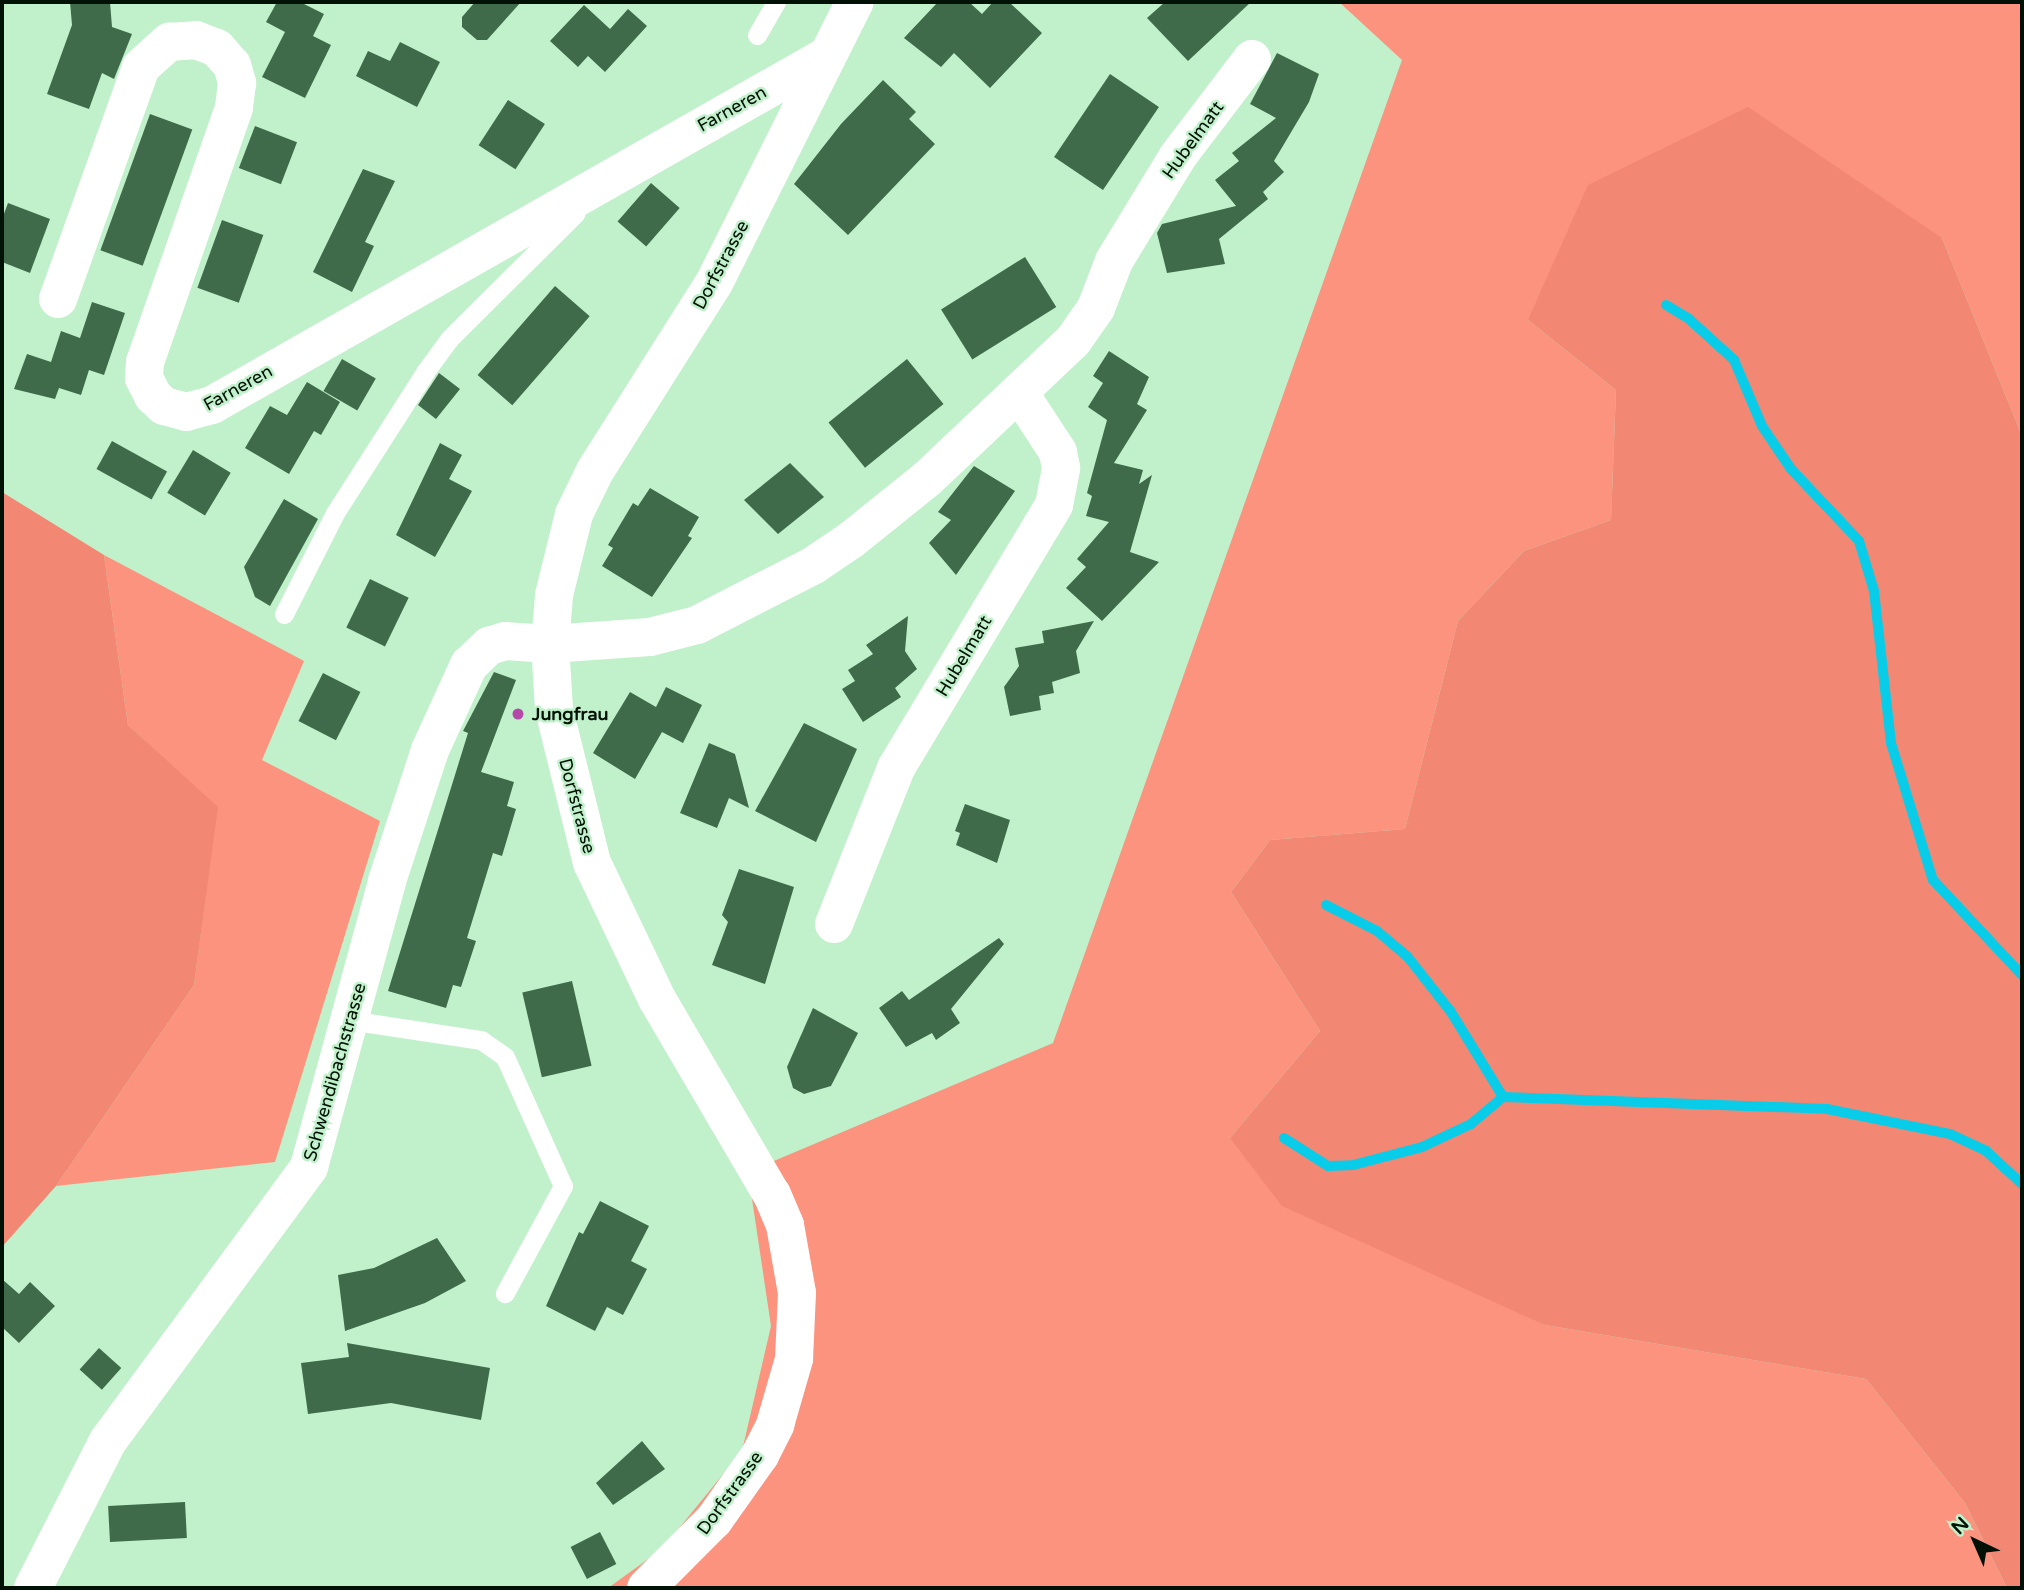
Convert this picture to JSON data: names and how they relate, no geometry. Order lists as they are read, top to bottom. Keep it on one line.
{"streets":{"street":["Farneren","Hubelmatt","Dorfstrasse","Schwendibachstrasse"]},"crossings":[["Farneren","Dorfstrasse"],["Hubelmatt","Dorfstrasse"],["Hubelmatt","Schwendibachstrasse"],["Dorfstrasse","Schwendibachstrasse"]],"places":["Jungfrau"],"north":"top left"}
